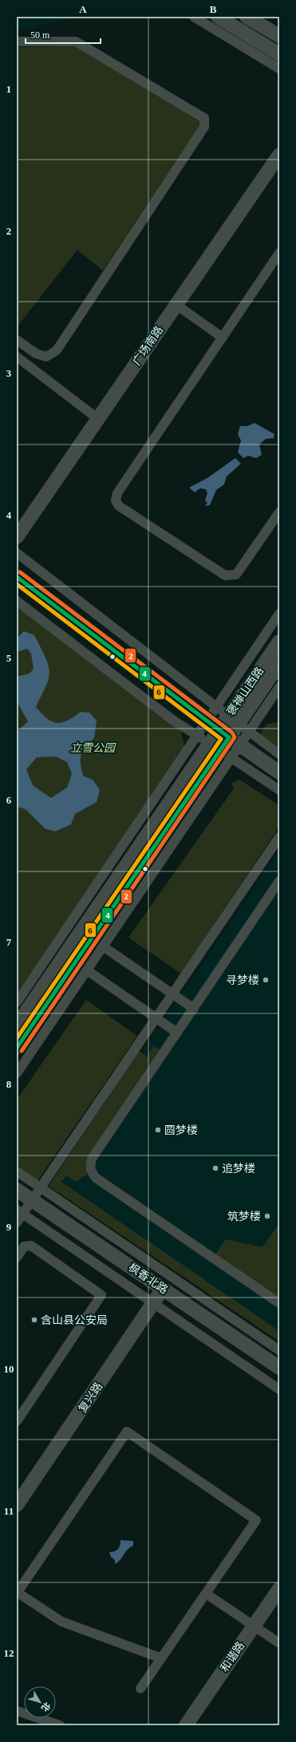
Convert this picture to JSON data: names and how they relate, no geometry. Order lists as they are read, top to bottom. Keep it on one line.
{"streets":{"main road":["广场南路","褒禅山西路","枫香北路","复兴路","和谐路"]},"crossings":[["枫香北路","复兴路"]],"parks":["立雪公园"],"places":["寻梦楼","圆梦楼","追梦楼","筑梦楼","含山县公安局"],"lines":["transit line 2","transit line 4","transit line 6"],"scale_bar":"50 m","north":"bottom right","grid":{"columns":["A","B"],"rows":["1","2","3","4","5","6","7","8","9","10","11","12"]}}
